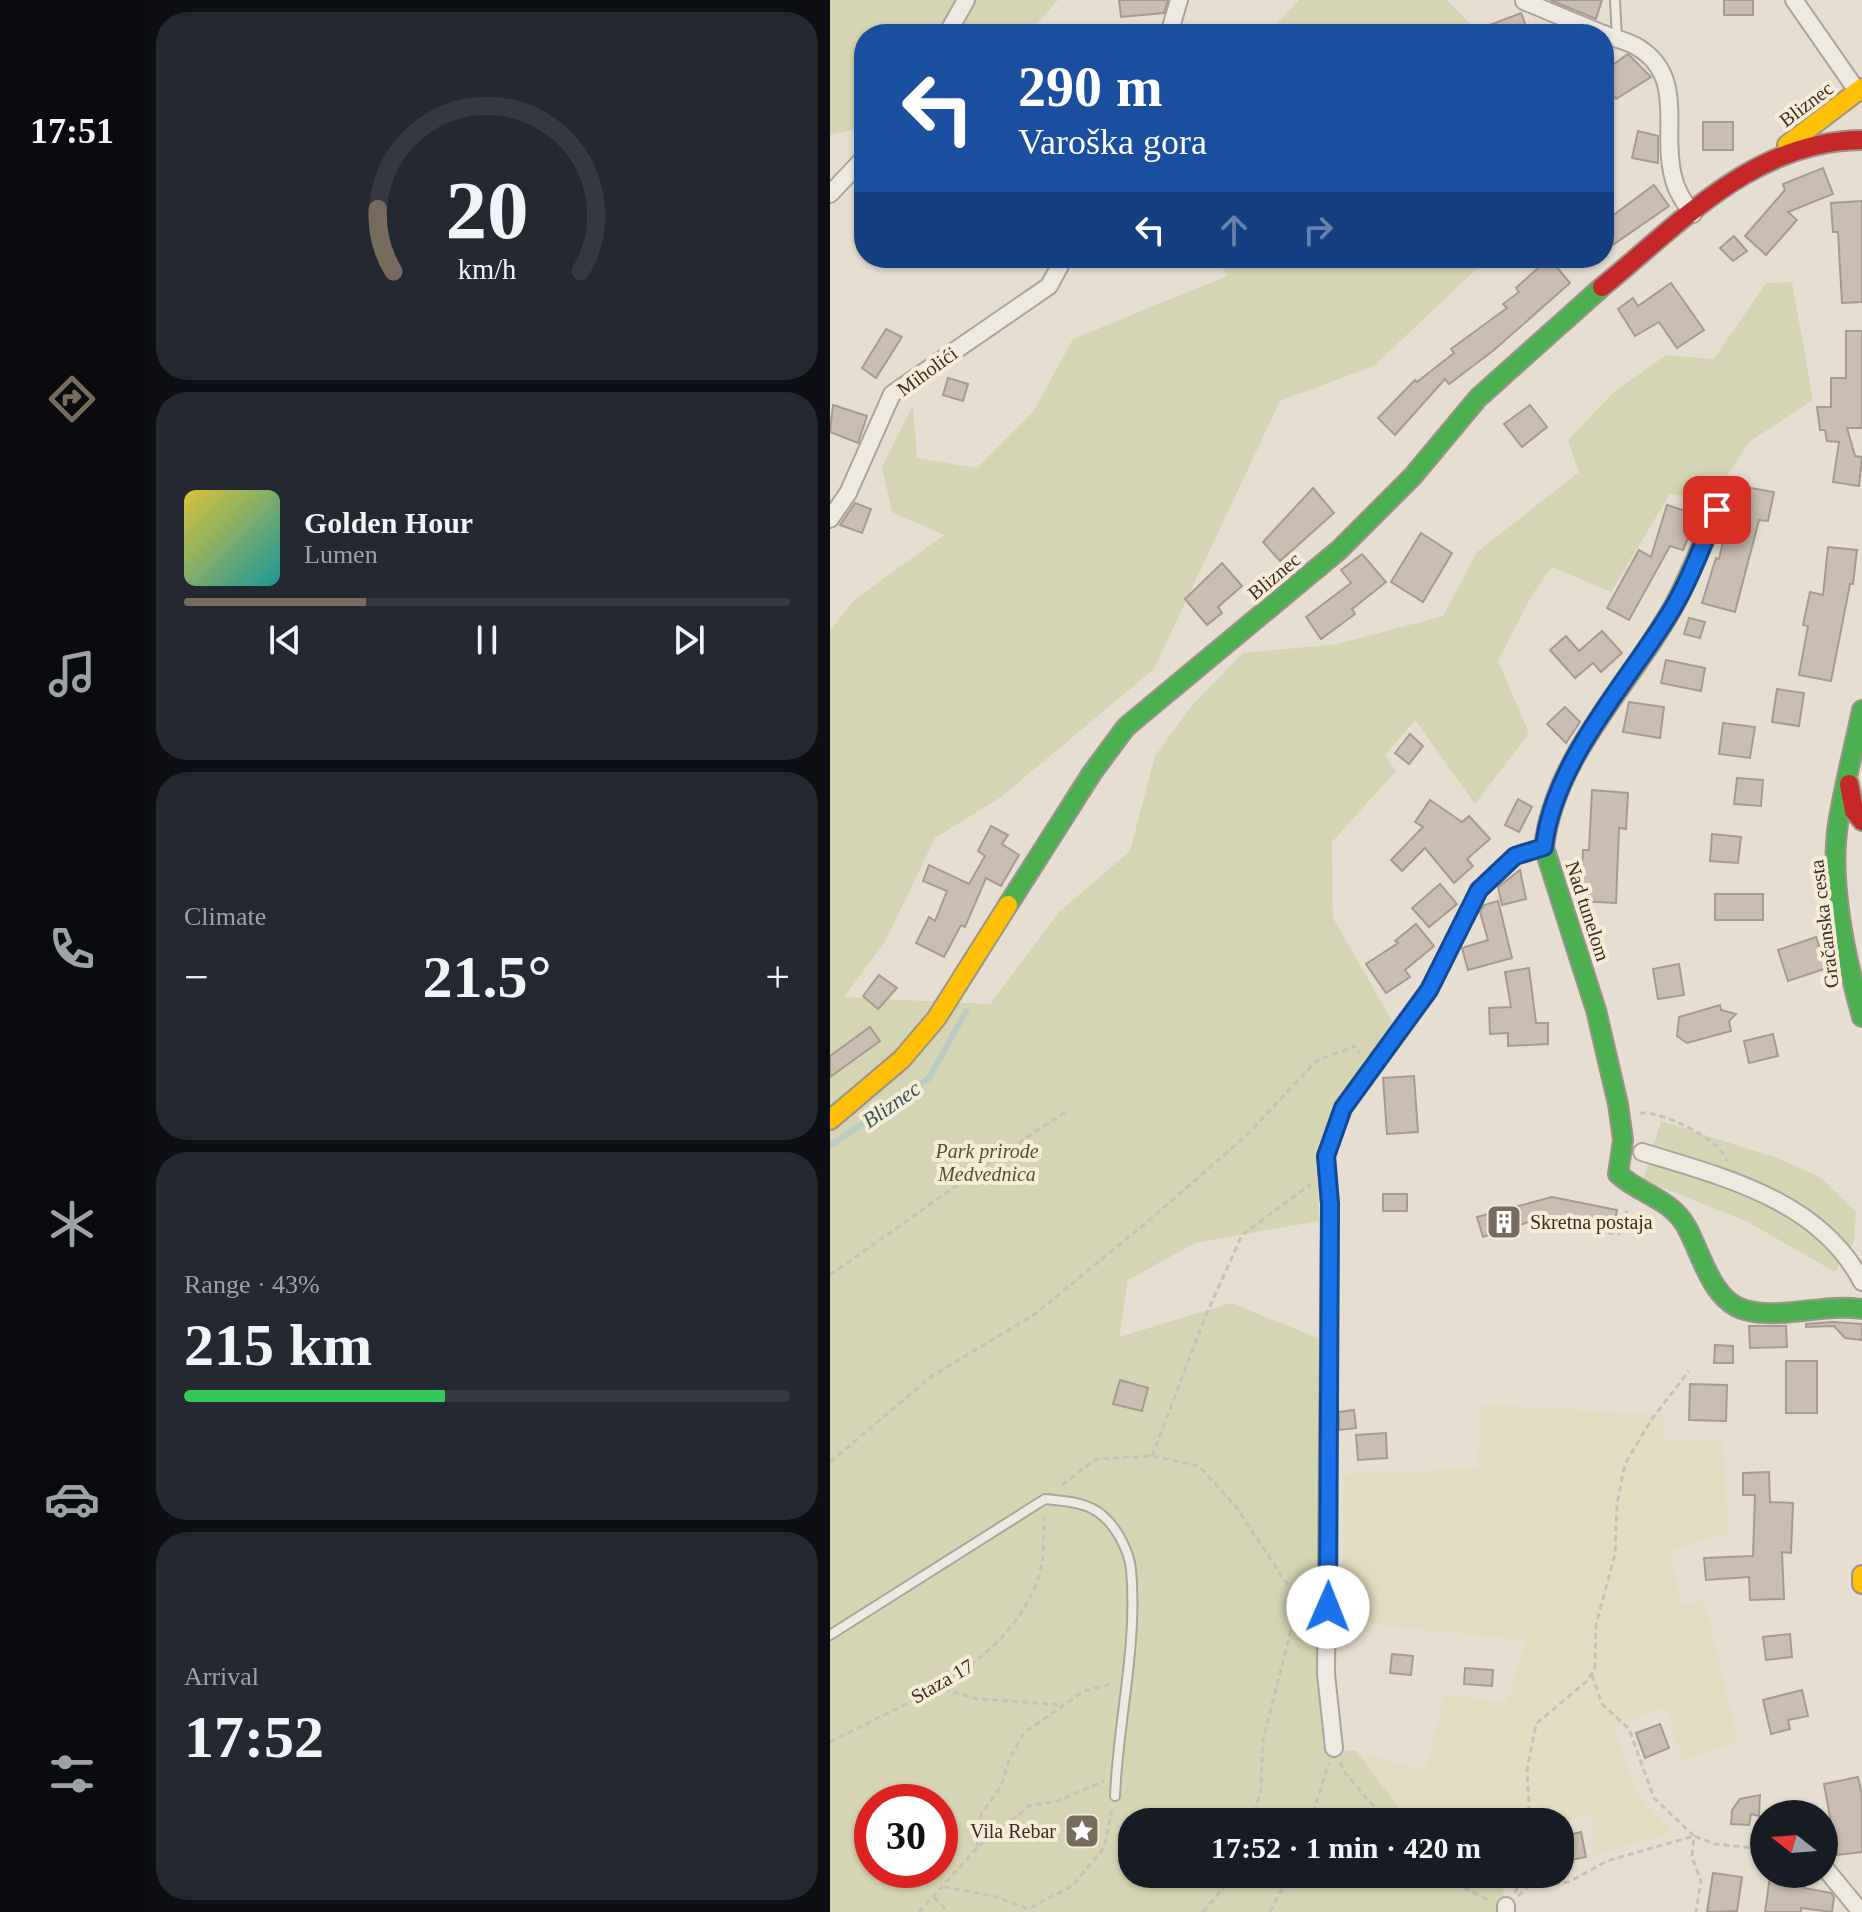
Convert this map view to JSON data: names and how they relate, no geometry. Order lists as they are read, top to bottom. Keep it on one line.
{"streets":{"main road":["Bliznec","Nad tunelom","Gračanska cesta"],"street":["Miholići"],"path":["Staza 17"]},"water":["Bliznec"],"parks":["Park prirode Medvednica"],"places":{"building":["Skretna postaja"],"place":["Vila Rebar"]},"north":"left","page":{"tabs":"17:51","turn":["290 m","Varoška gora"],"song":["Golden Hour","Lumen"],"tile":["Climate",["Range · 43%","215 km"],["Arrival","17:52"]],"heat":["−","21.5°","+"],"limit":"30","trip":"17:52 · 1 min · 420 m","gauge":["20","km/h"]}}
